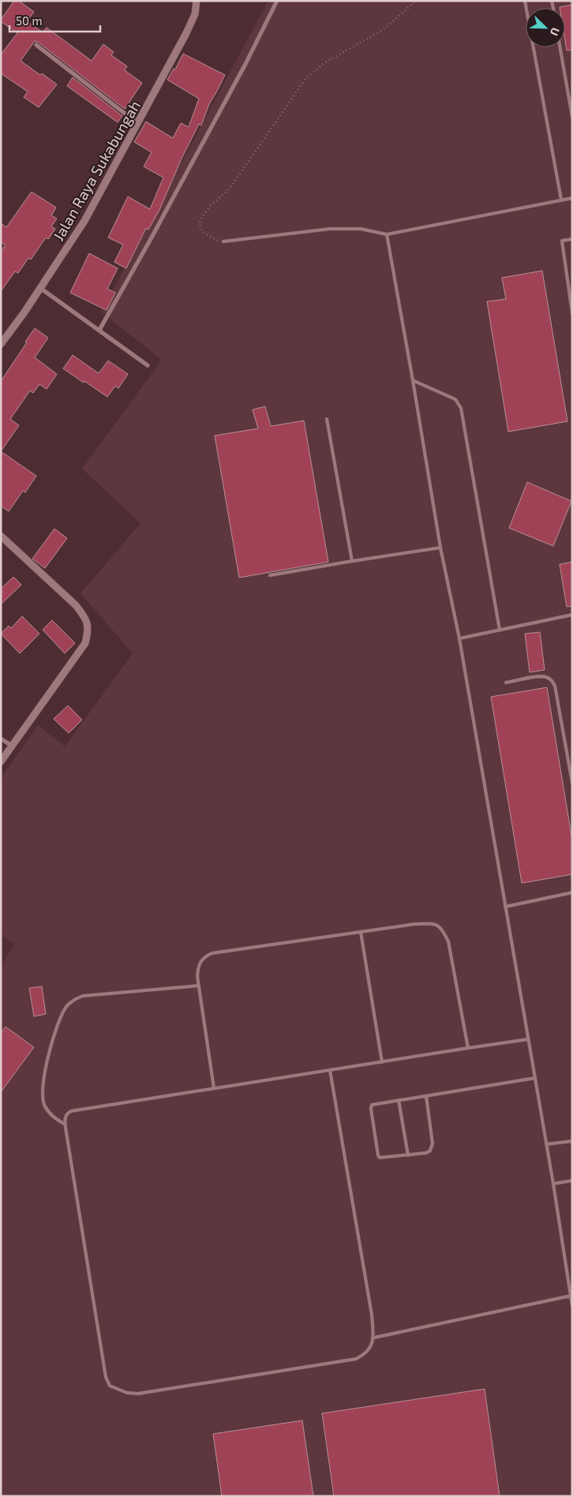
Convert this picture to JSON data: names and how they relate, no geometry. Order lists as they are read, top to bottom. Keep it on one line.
{"streets":{"street":["Jalan Raya Sukabungah"]},"scale_bar":"50 m","north":"bottom right"}
